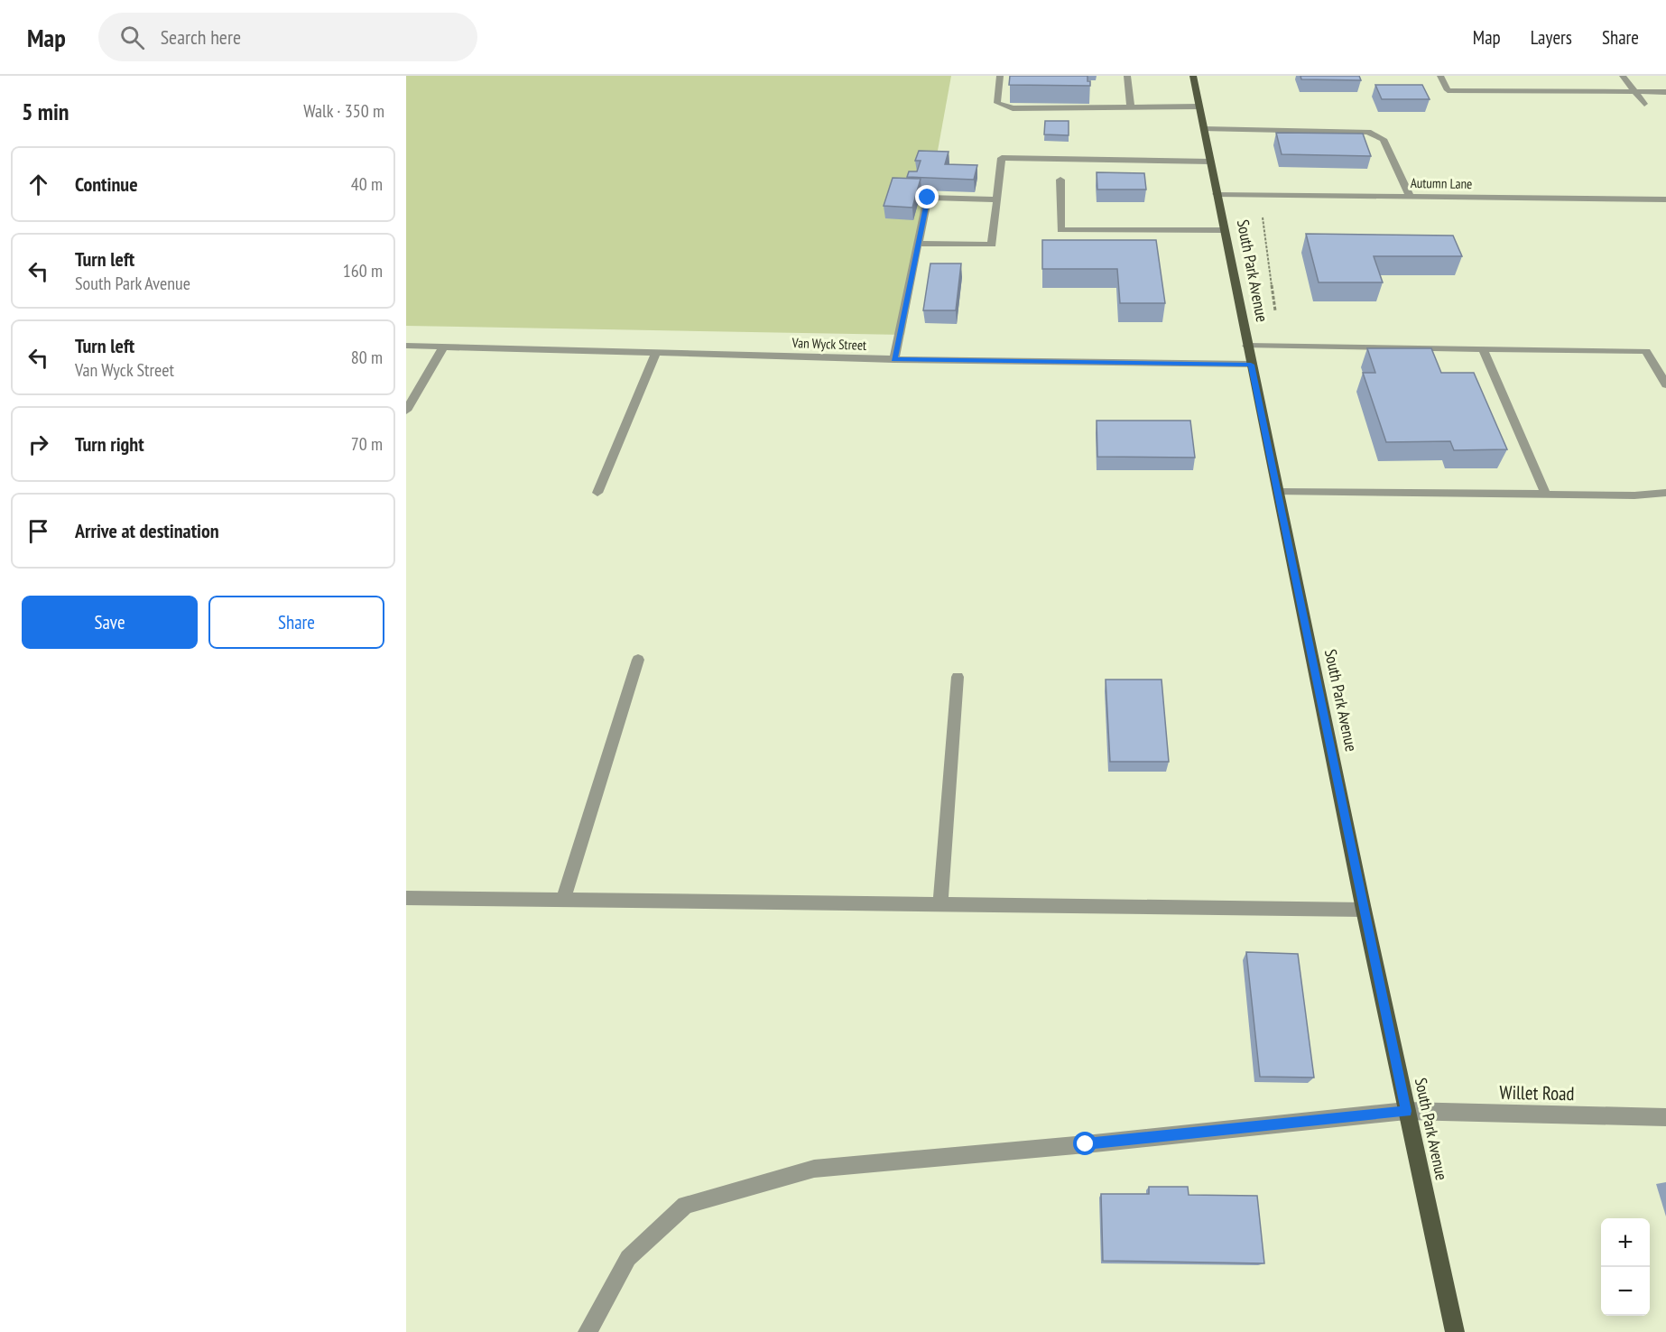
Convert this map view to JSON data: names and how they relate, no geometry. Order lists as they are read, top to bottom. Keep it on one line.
{"streets":{"main road":["South Park Avenue"],"street":["Autumn Lane","Van Wyck Street","Willet Road"]},"crossings":[["Autumn Lane","South Park Avenue"],["South Park Avenue","Van Wyck Street"],["South Park Avenue","Willet Road"]],"page":{"header":"Map","search":"Search here","nav":["Map","Layers","Share"],"heading":["5 min","Walk · 350 m"],"list":[["Continue","40 m"],["Turn left","South Park Avenue","160 m"],["Turn left","Van Wyck Street","80 m"],["Turn right","70 m"],"Arrive at destination"],"buttons":["Save","Share"],"map_buttons":["+","−"]}}
